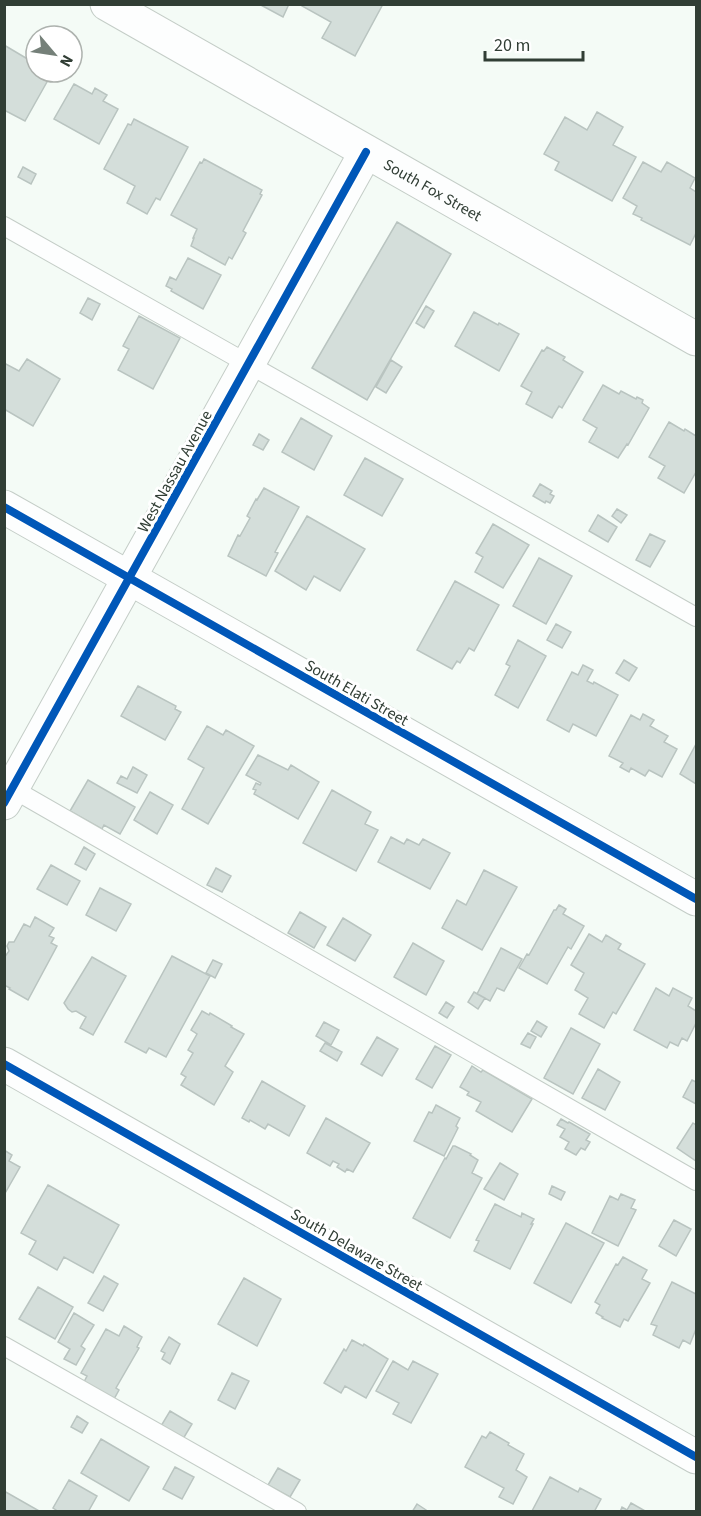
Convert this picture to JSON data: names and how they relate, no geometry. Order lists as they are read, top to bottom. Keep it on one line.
{"streets":{"street":["South Fox Street","West Nassau Avenue","South Elati Street","South Delaware Street"]},"crossings":[["South Fox Street","West Nassau Avenue"],["West Nassau Avenue","South Elati Street"]],"scale_bar":"20 m","north":"bottom right"}
